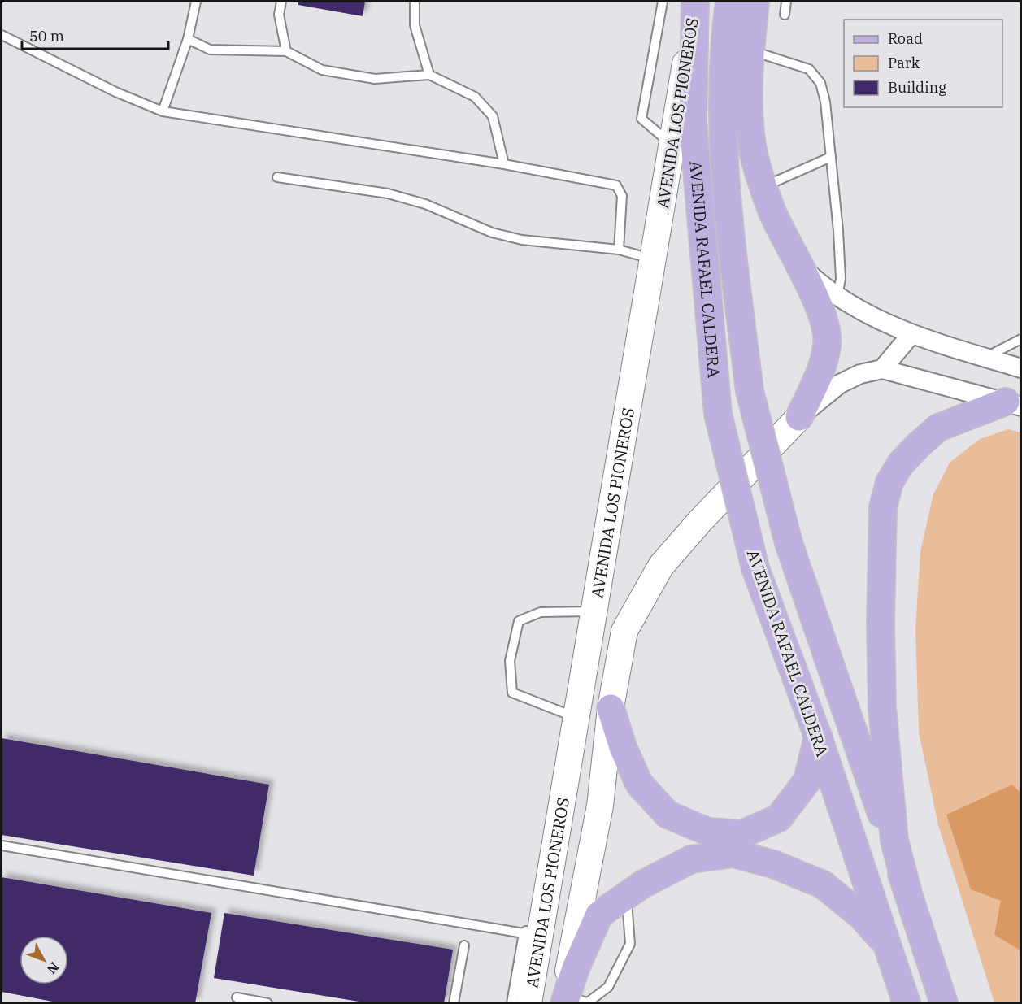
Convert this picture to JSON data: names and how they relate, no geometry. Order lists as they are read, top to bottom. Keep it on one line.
{"streets":{"main road":["AVENIDA RAFAEL CALDERA"],"street":["AVENIDA LOS PIONEROS"]},"crossings":[["AVENIDA LOS PIONEROS","AVENIDA RAFAEL CALDERA"]],"legend":["Road","Park","Building"],"scale_bar":"50 m","north":"bottom right"}
